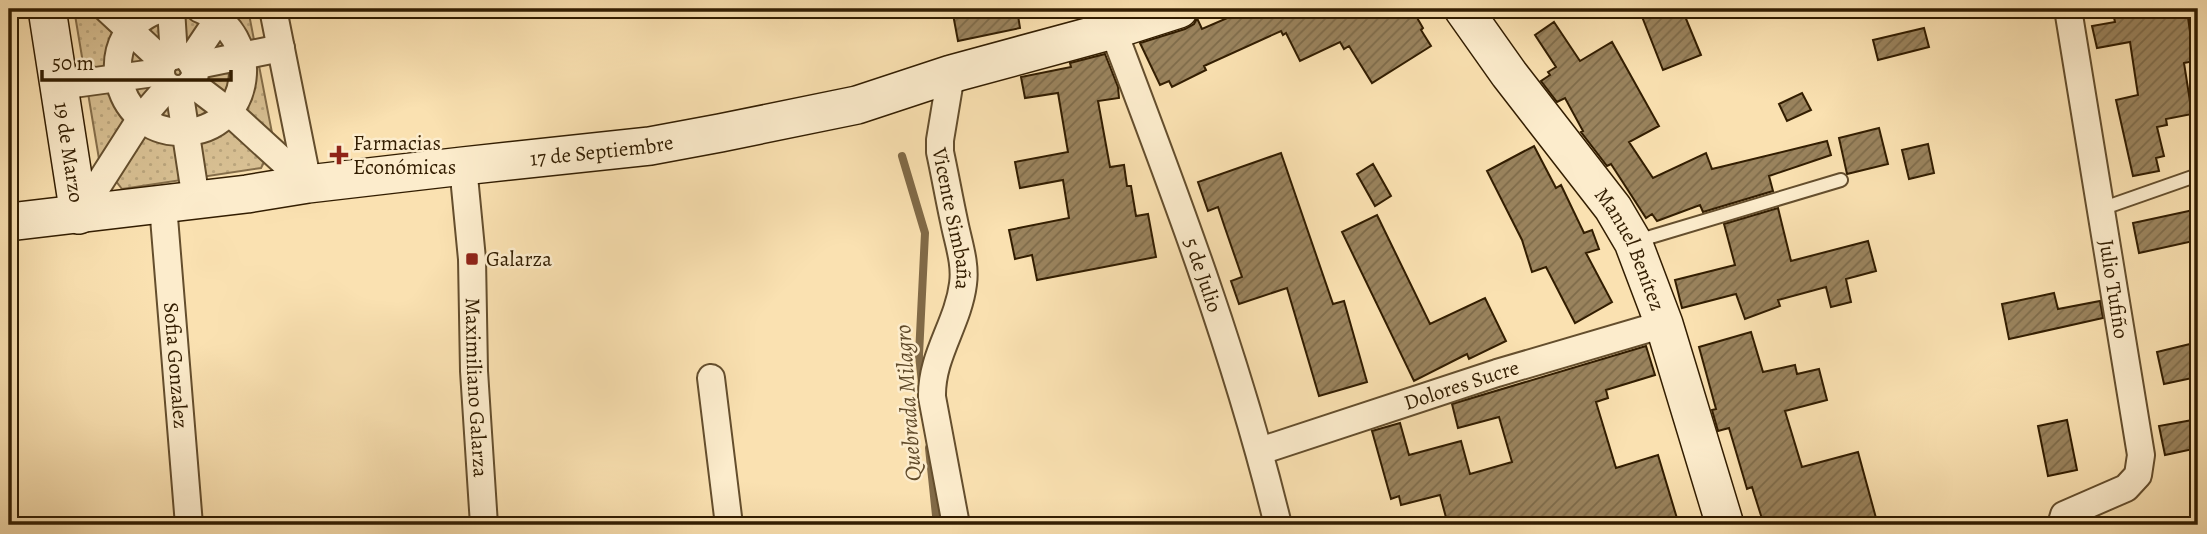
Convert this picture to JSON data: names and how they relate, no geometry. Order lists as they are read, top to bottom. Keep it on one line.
{"streets":{"street":["17 de Septiembre","19 de Marzo","Vicente Simbaña","Manuel Benítez","5 de Julio","Julio Tufiño","Sofia Gonzalez","Dolores Sucre","Maximiliano Galarza"]},"crossings":[["17 de Septiembre","19 de Marzo"],["17 de Septiembre","Vicente Simbaña"],["17 de Septiembre","5 de Julio"],["17 de Septiembre","Sofia Gonzalez"],["17 de Septiembre","Maximiliano Galarza"],["Manuel Benítez","Dolores Sucre"],["5 de Julio","Dolores Sucre"]],"water":["Quebrada Milagro"],"places":{"health":["Farmacias Económicas"],"transit":["Galarza"]},"scale_bar":"50 m"}
